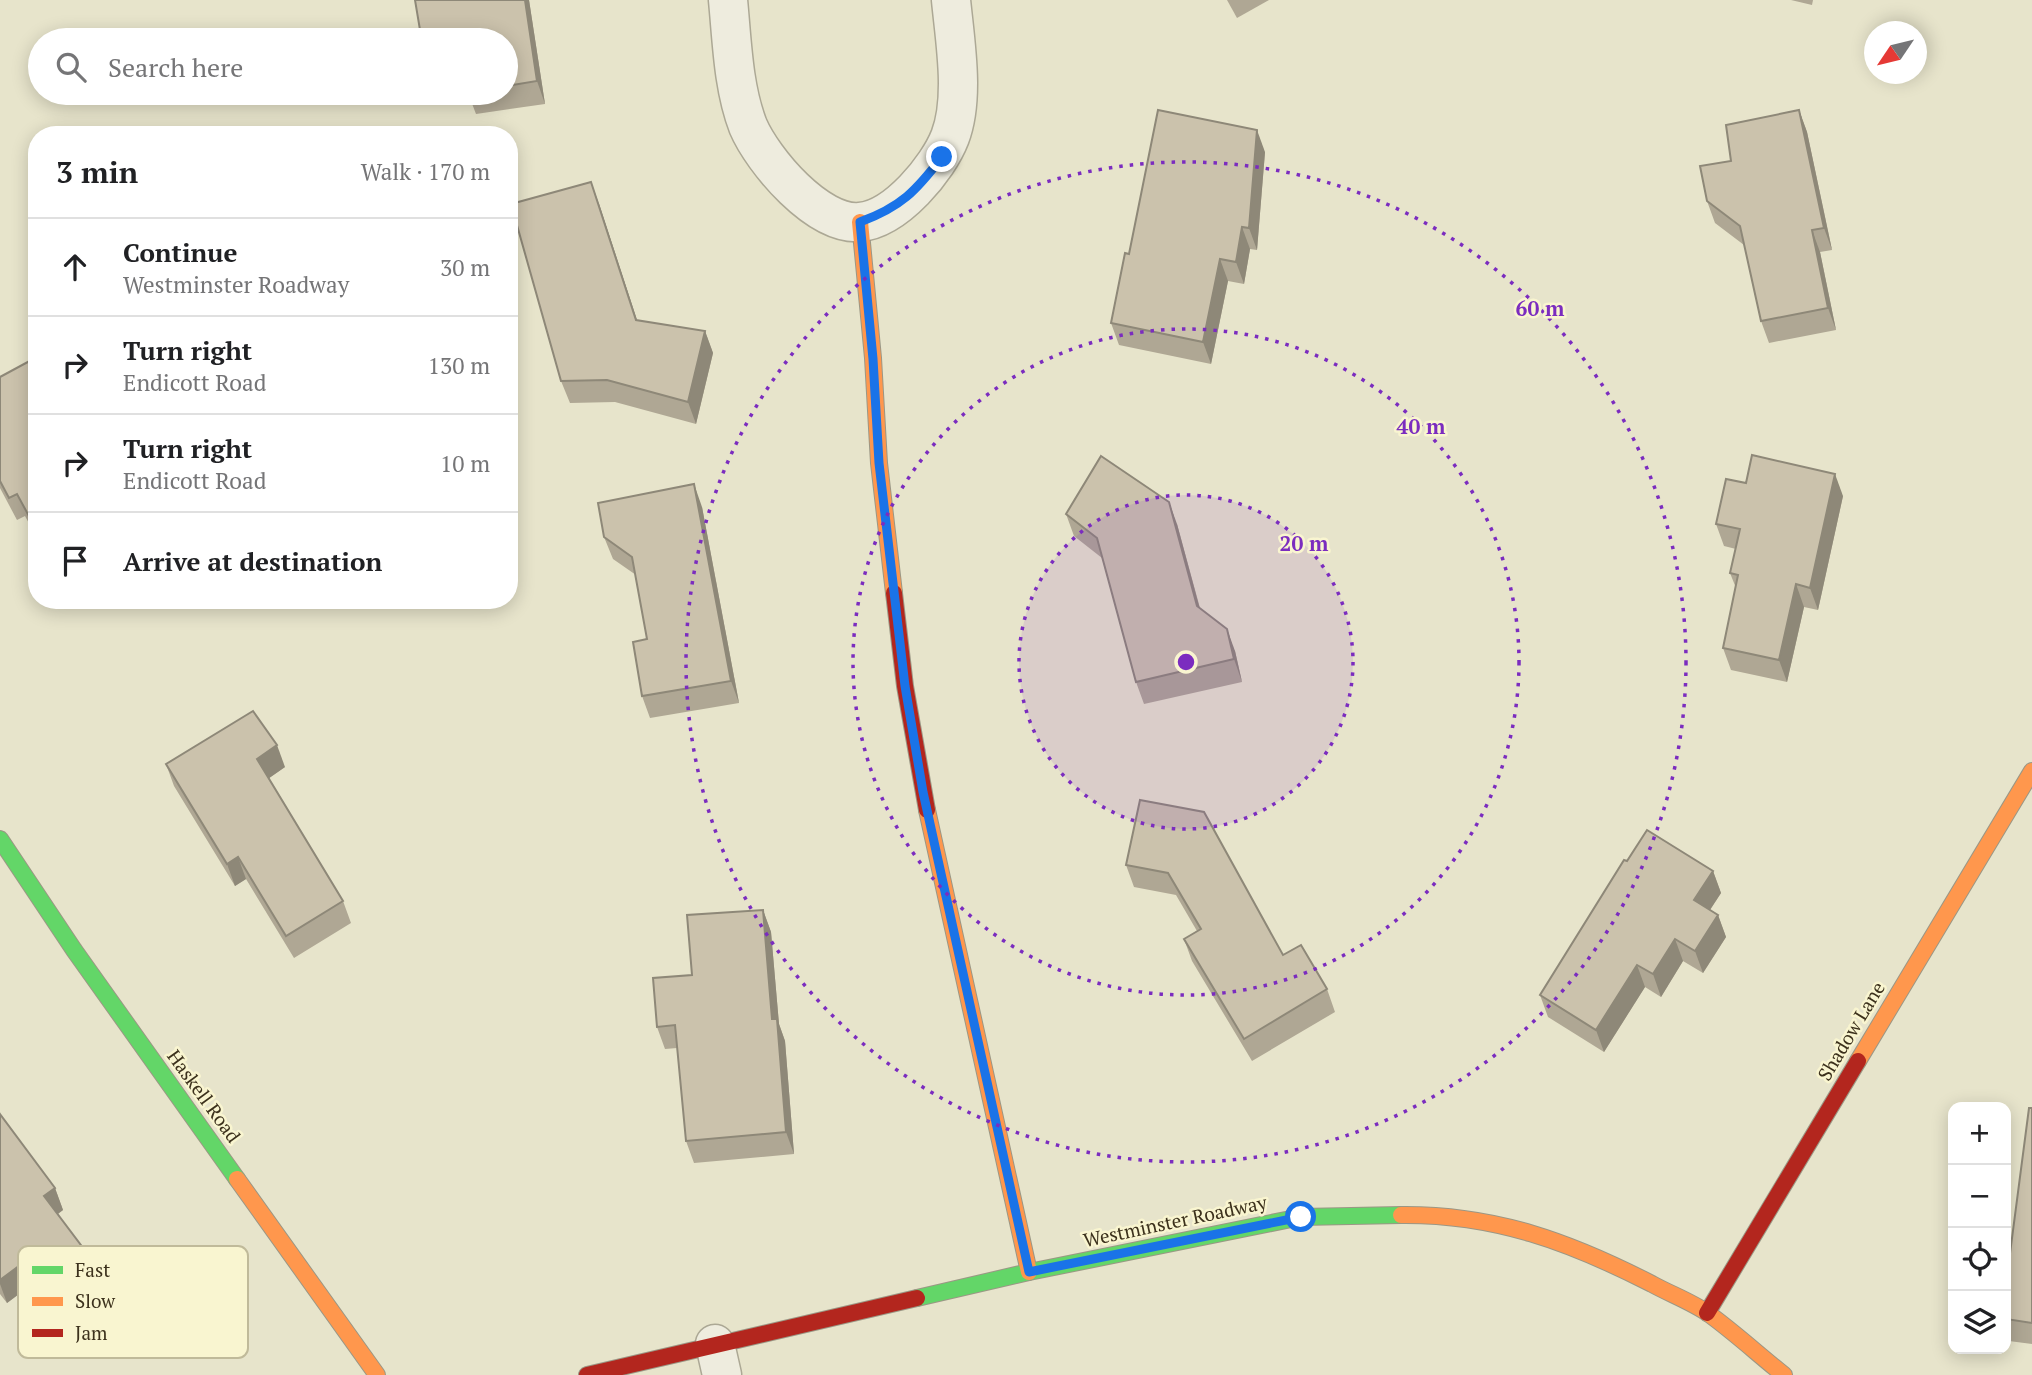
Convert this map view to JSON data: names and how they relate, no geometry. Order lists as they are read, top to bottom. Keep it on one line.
{"streets":{"street":["Shadow Lane","Haskell Road","Westminster Roadway"]},"crossings":[["Shadow Lane","Westminster Roadway"]],"legend":["Fast","Slow","Jam"],"north":"bottom left","page":{"search":"Search here","heading":["3 min","Walk · 170 m"],"list":[["Continue","Westminster Roadway","30 m"],["Turn right","Endicott Road","130 m"],["Turn right","Endicott Road","10 m"],"Arrive at destination"],"map_buttons":["+","−"]},"rings":["60 m","40 m","20 m"]}
